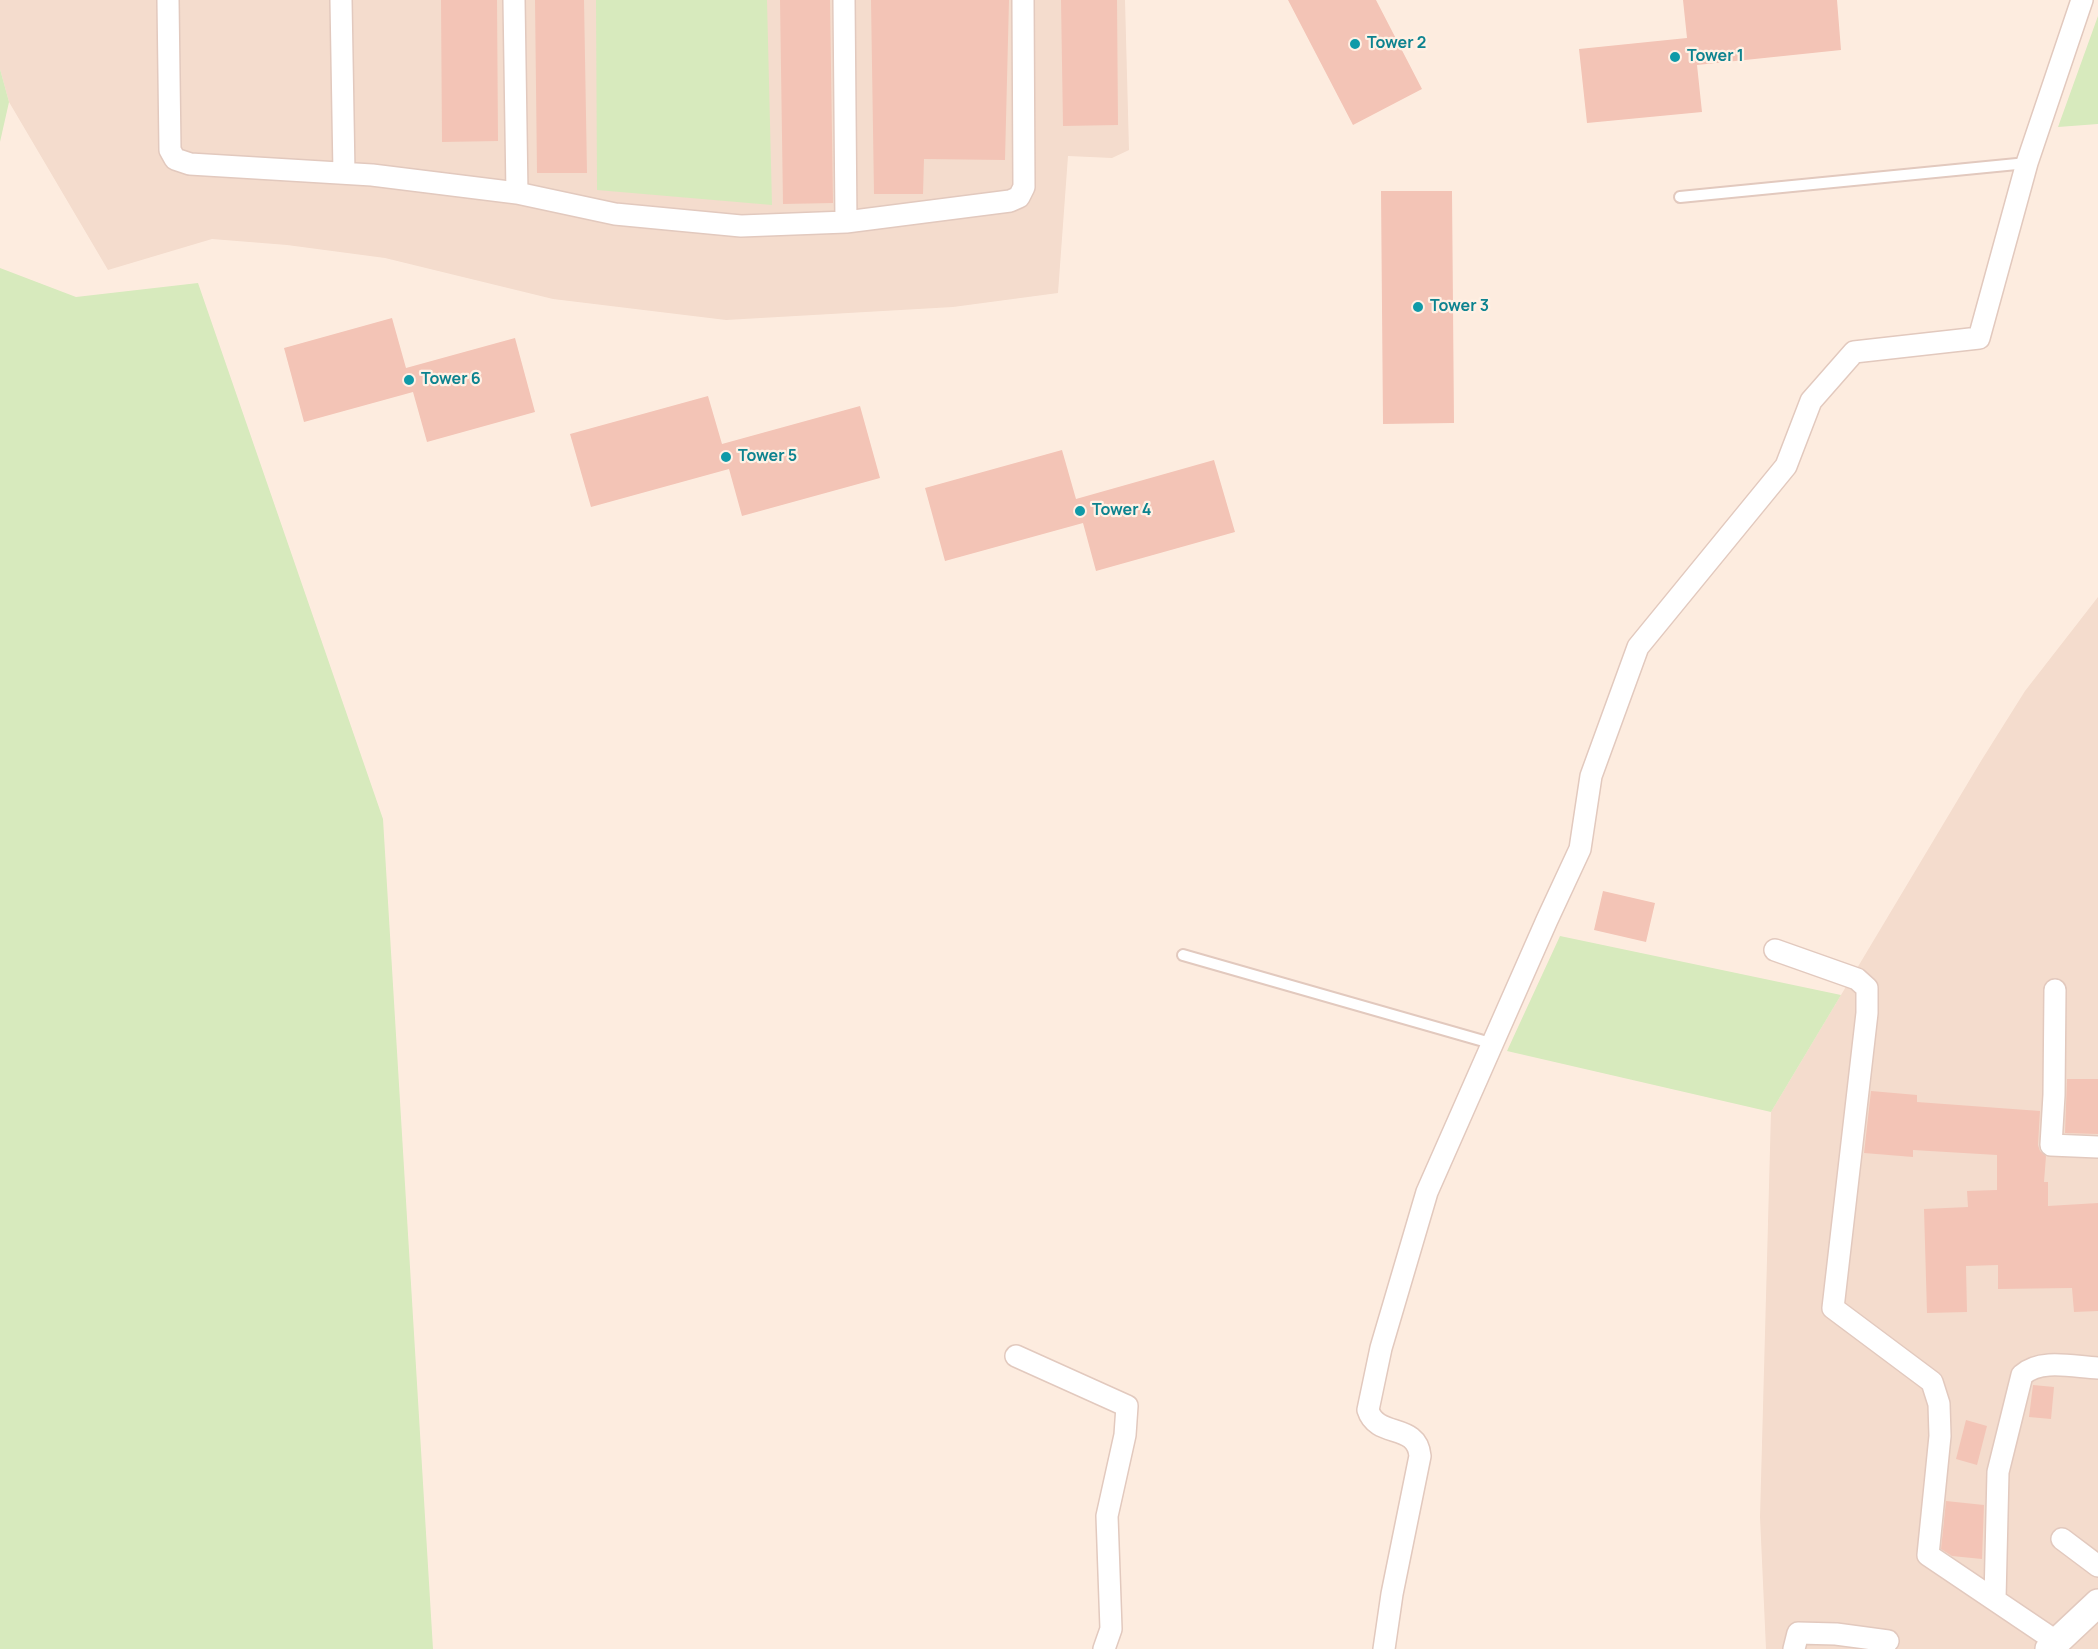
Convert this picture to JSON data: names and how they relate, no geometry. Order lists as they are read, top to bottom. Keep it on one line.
{"places":["Tower 2","Tower 1","Tower 3","Tower 6","Tower 5","Tower 4"]}
